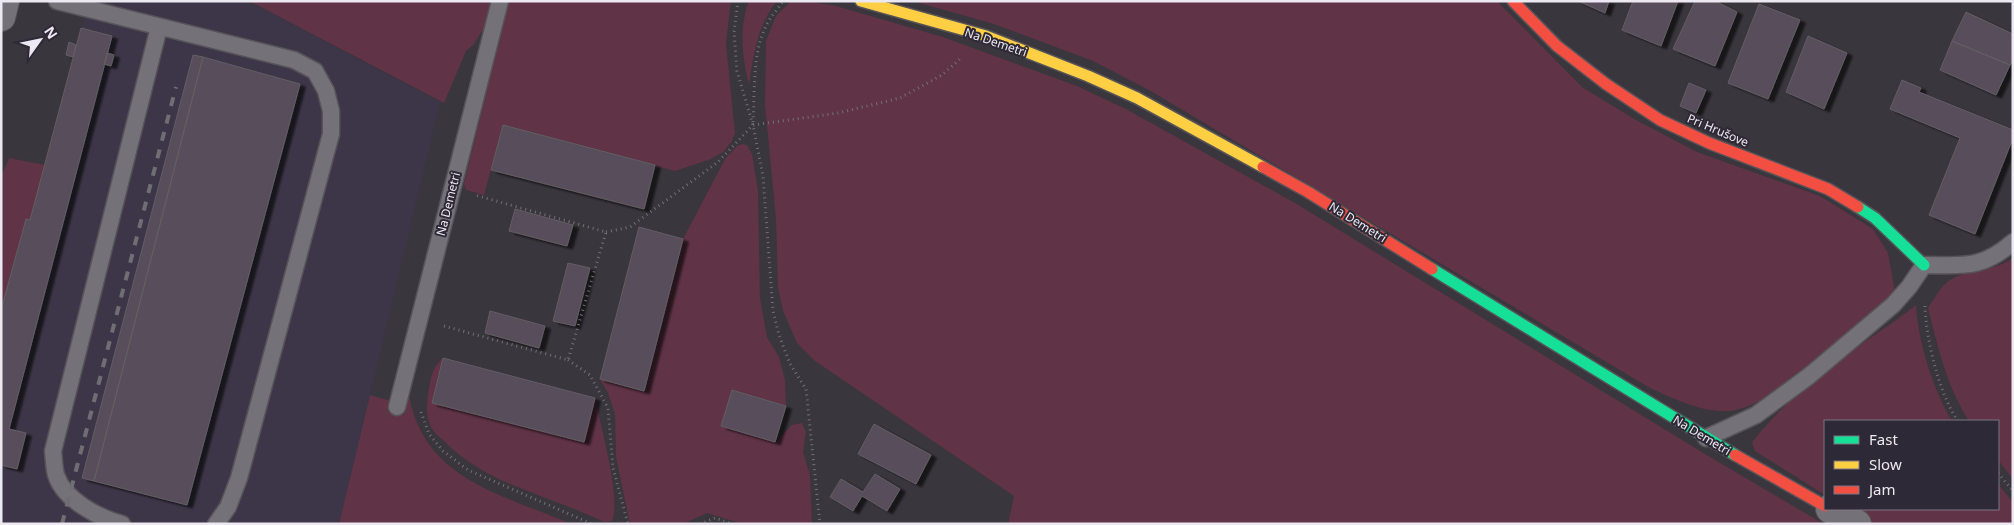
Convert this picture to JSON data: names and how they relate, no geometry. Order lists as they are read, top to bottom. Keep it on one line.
{"streets":{"street":["Na Demetri","Pri Hrušove"]},"legend":["Fast","Slow","Jam"],"north":"top right"}
